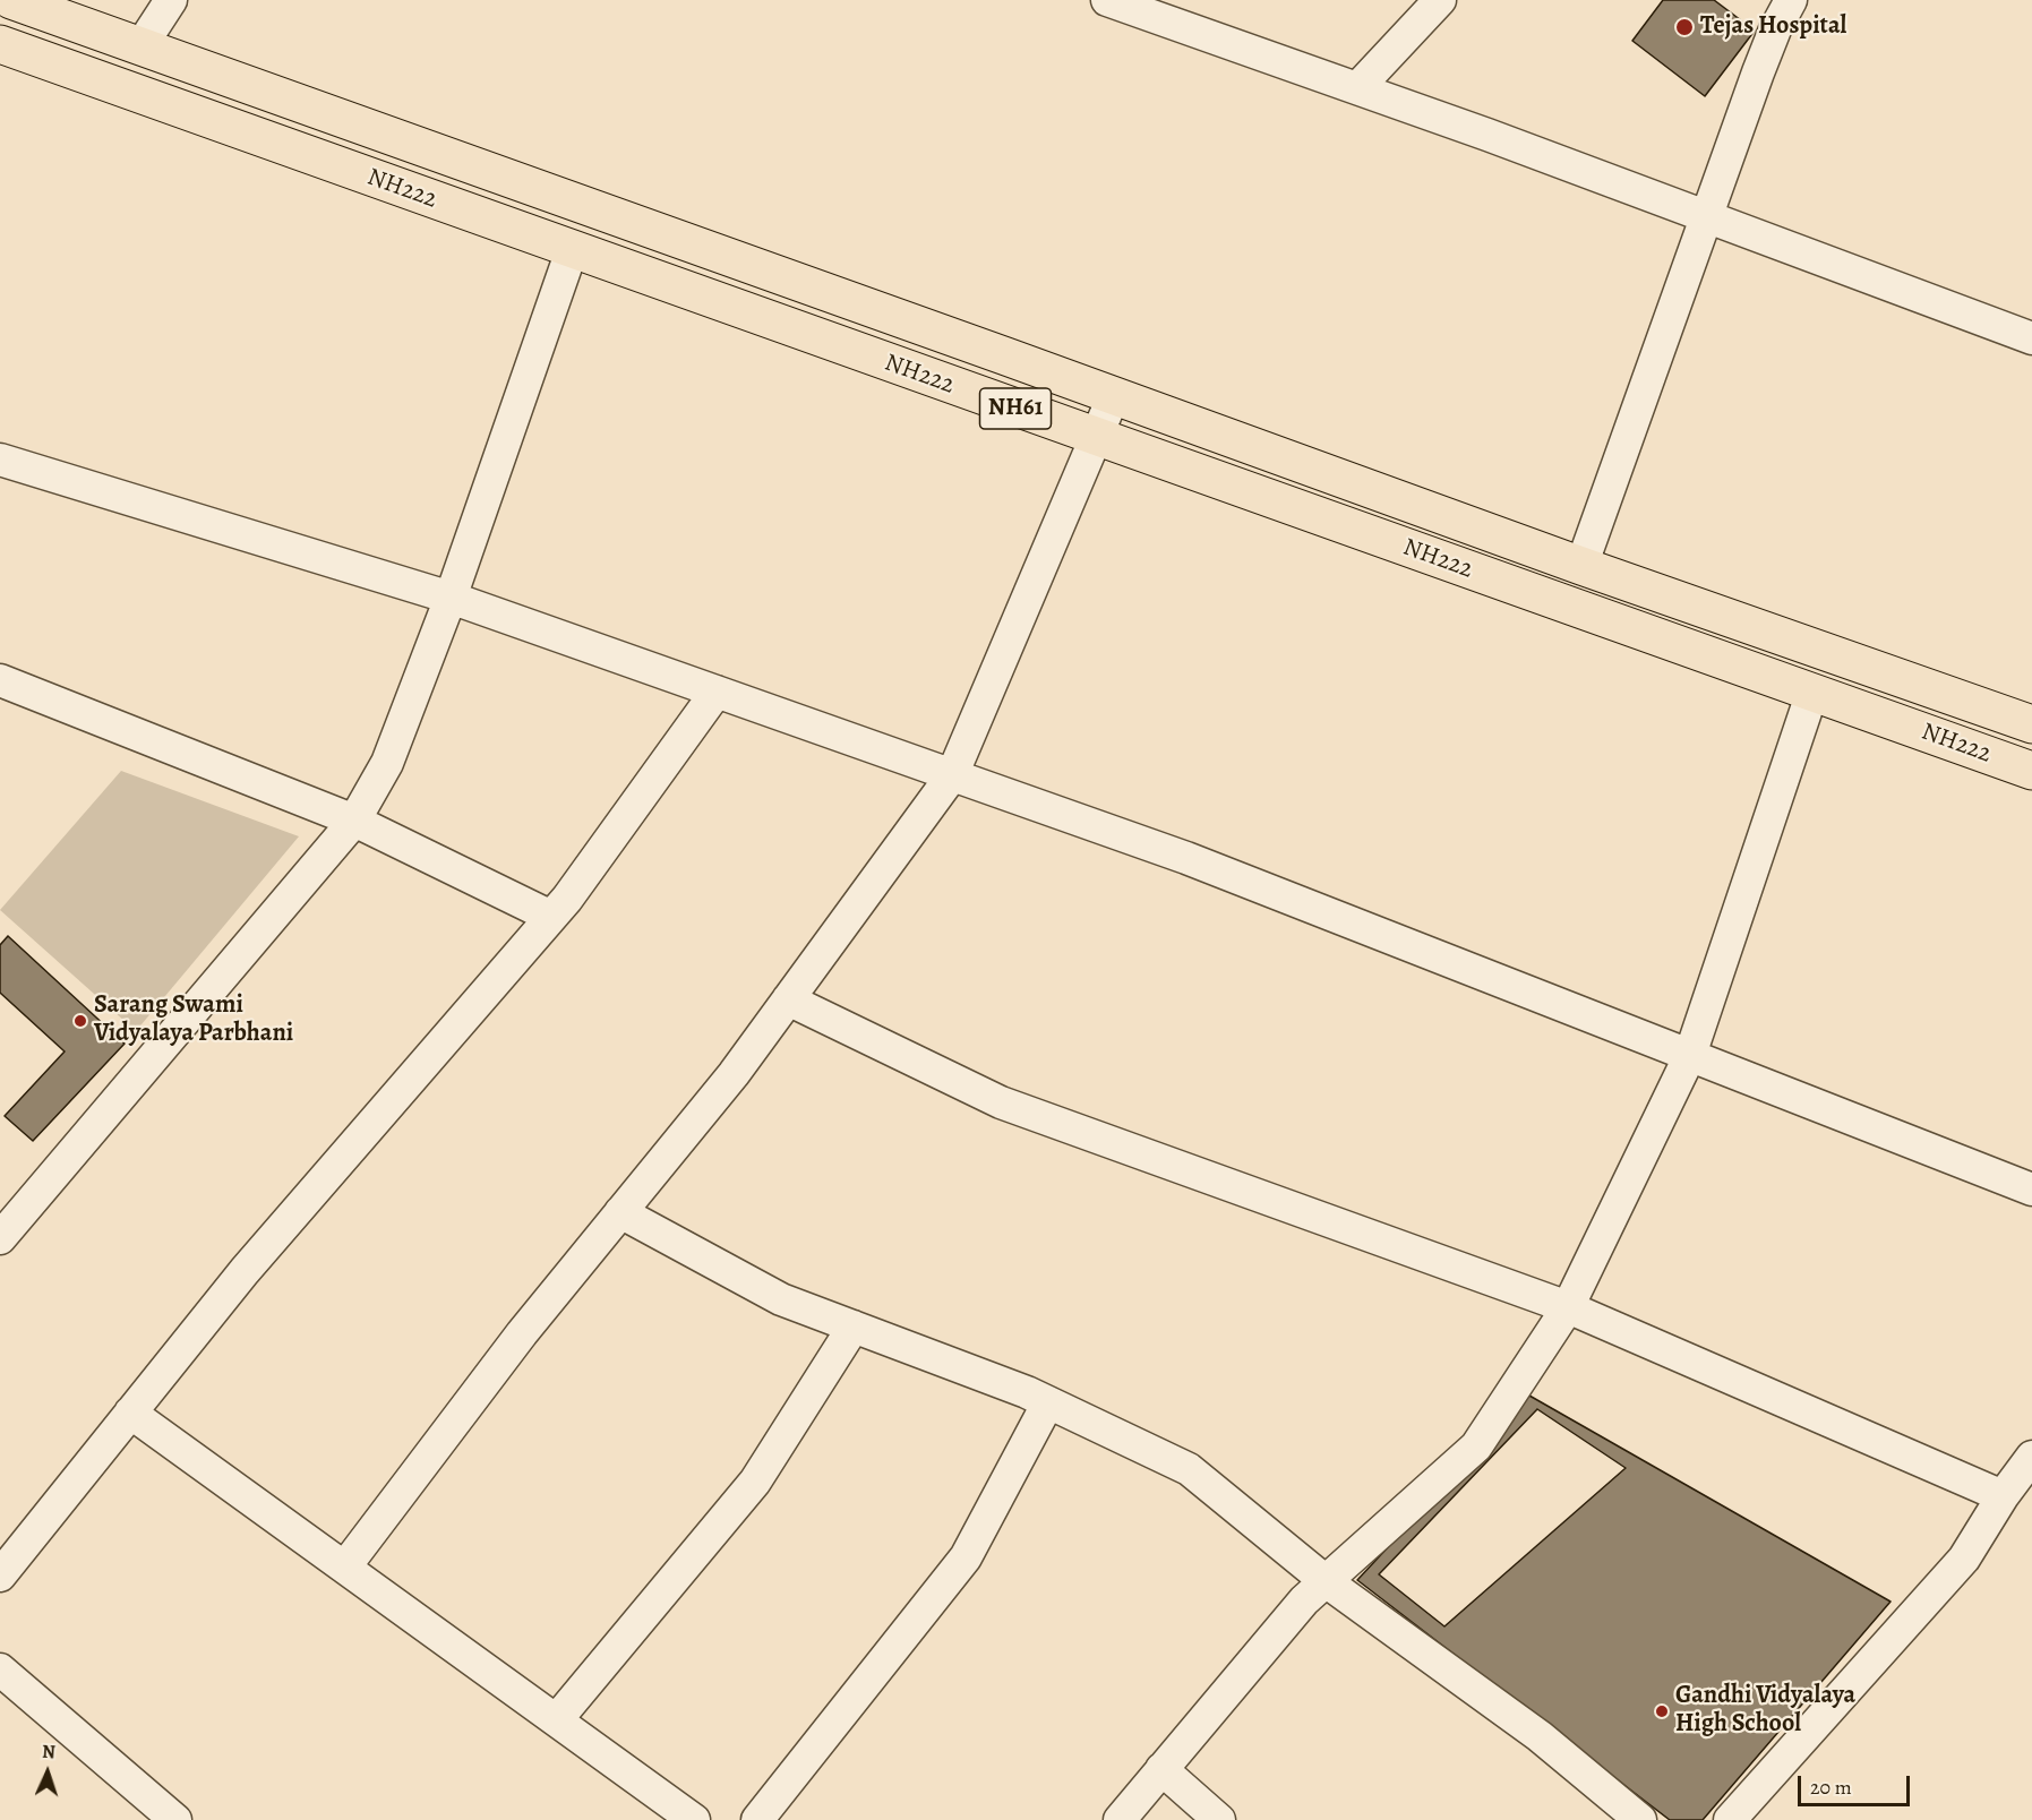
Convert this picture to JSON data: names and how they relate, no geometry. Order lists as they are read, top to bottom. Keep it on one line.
{"streets":{"highway":["NH222","NH61"]},"places":["Tejas Hospital","Sarang Swami Vidyalaya Parbhani","Gandhi Vidyalaya High School"],"scale_bar":"20 m","north":"top"}
